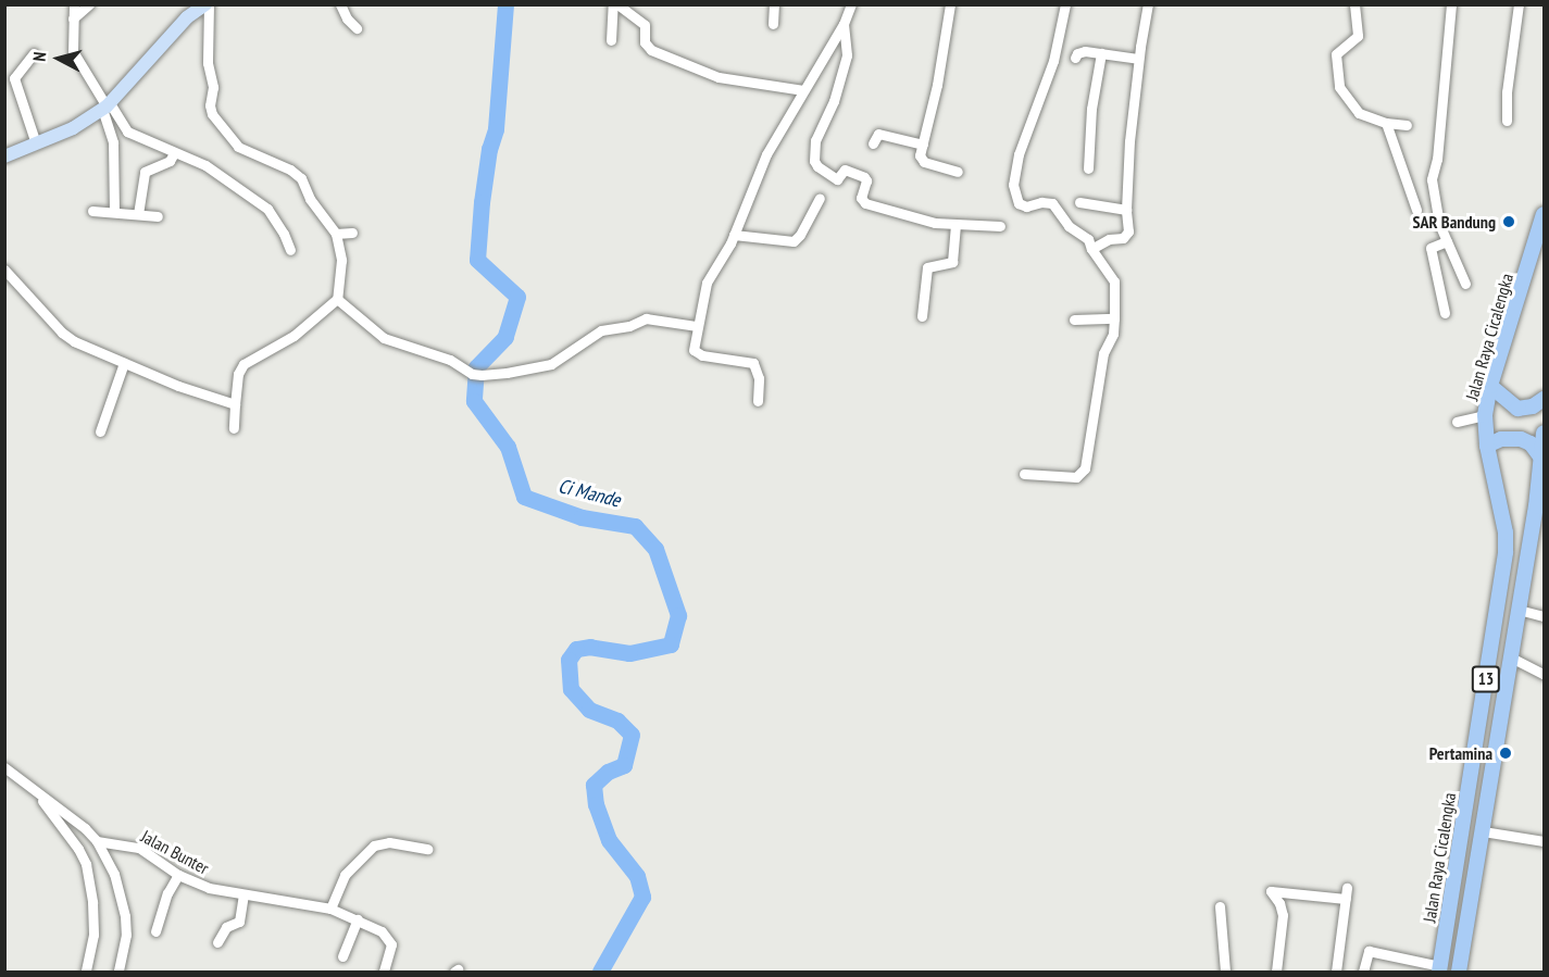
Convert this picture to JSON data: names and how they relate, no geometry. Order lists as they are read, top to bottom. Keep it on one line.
{"streets":{"highway":["Jalan Raya Cicalengka","13"],"street":["Jalan Bunter"]},"water":["Ci Mande"],"places":["SAR Bandung","Pertamina"],"north":"left"}
